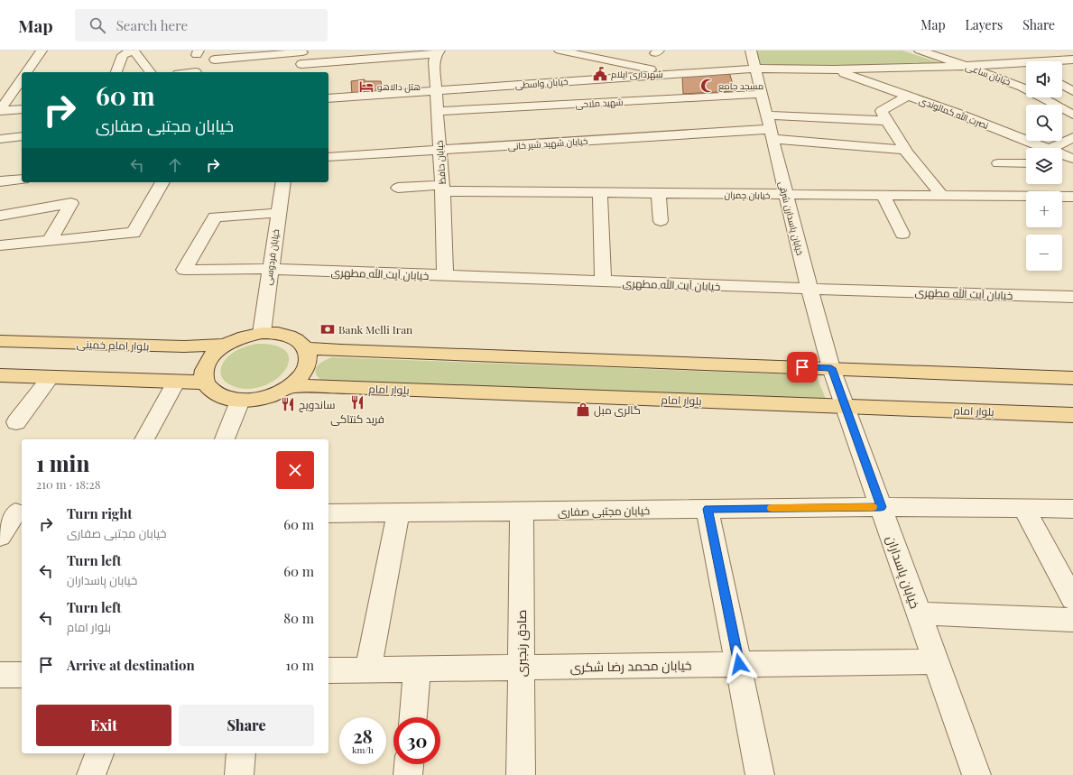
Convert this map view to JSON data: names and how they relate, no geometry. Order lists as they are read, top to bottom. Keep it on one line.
{"streets":{"main road":["بلوار امام خمینی","بلوار امام"],"street":["خیابان ساعی","خیابان واسطی","شهید ملاحی","نصرت الله کمالوندی","خیابان شهید شیر خانی","خیابان حافظ","خیابان چمران","خیابان پاسدارن شرقی","خیابان فردوسی","خیابان آیت الله مطهری","خیابان مجتبی صفاری","خیابان پاسداران","صادق رنجبری","خیابان محمد رضا شکری"]},"crossings":[["خیابان ساعی","خیابان واسطی"],["خیابان واسطی","نصرت الله کمالوندی"],["خیابان واسطی","خیابان حافظ"],["خیابان واسطی","خیابان پاسدارن شرقی"],["شهید ملاحی","خیابان حافظ"],["شهید ملاحی","خیابان پاسدارن شرقی"],["خیابان شهید شیر خانی","خیابان حافظ"],["خیابان شهید شیر خانی","خیابان پاسدارن شرقی"],["خیابان حافظ","خیابان چمران"],["خیابان حافظ","خیابان آیت الله مطهری"],["خیابان چمران","خیابان پاسدارن شرقی"],["خیابان پاسدارن شرقی","خیابان آیت الله مطهری"],["خیابان پاسدارن شرقی","خیابان پاسداران"],["خیابان فردوسی","خیابان آیت الله مطهری"],["خیابان فردوسی","بلوار امام خمینی"],["خیابان فردوسی","بلوار امام"],["بلوار امام خمینی","بلوار امام"],["بلوار امام","خیابان پاسداران"],["خیابان مجتبی صفاری","خیابان پاسداران"],["خیابان مجتبی صفاری","صادق رنجبری"],["خیابان پاسداران","خیابان محمد رضا شکری"],["صادق رنجبری","خیابان محمد رضا شکری"]],"places":{"public building":["شهرداری ایلام"],"mosque":["مسجد جامع"],"hotel":["هتل دالاهو"],"bank":["Bank Melli Iran"],"restaurant":["فرید کنتاکی","ساندویچ"],"shop":["گالری مبل"]},"page":{"header":"Map","search":"Search here","nav":["Map","Layers","Share"],"map_buttons":["+","−"],"turn":["60 m","خیابان مجتبی صفاری"],"heading":["1 min","210 m · 18:28"],"list":[{"name":"Turn right","note":"خیابان مجتبی صفاری","value":"60 m"},{"name":"Turn left","note":"خیابان پاسداران","value":"60 m"},{"name":"Turn left","note":"بلوار امام","value":"80 m"},{"name":"Arrive at destination","value":"10 m"}],"buttons":["Exit","Share"],"speed":"28 km/h","limit":"30"}}
